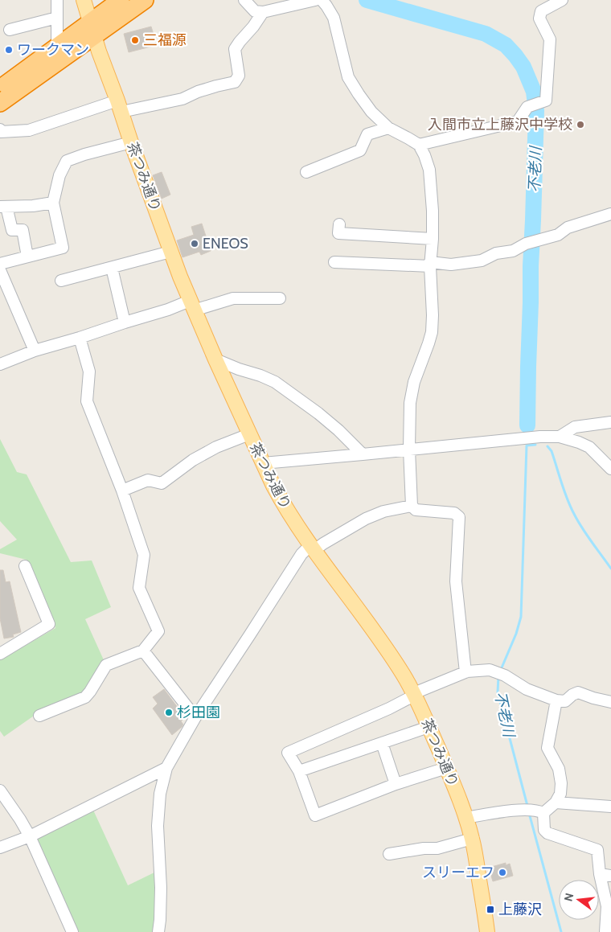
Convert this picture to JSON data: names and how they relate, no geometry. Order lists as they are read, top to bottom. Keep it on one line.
{"streets":{"main road":["茶つみ通り"]},"water":["不老川"],"places":{"other":["三福源","ワークマン","入間市立上藤沢中学校","ENEOS","杉田園","スリーエフ"],"transit":["上藤沢"]},"north":"left"}
